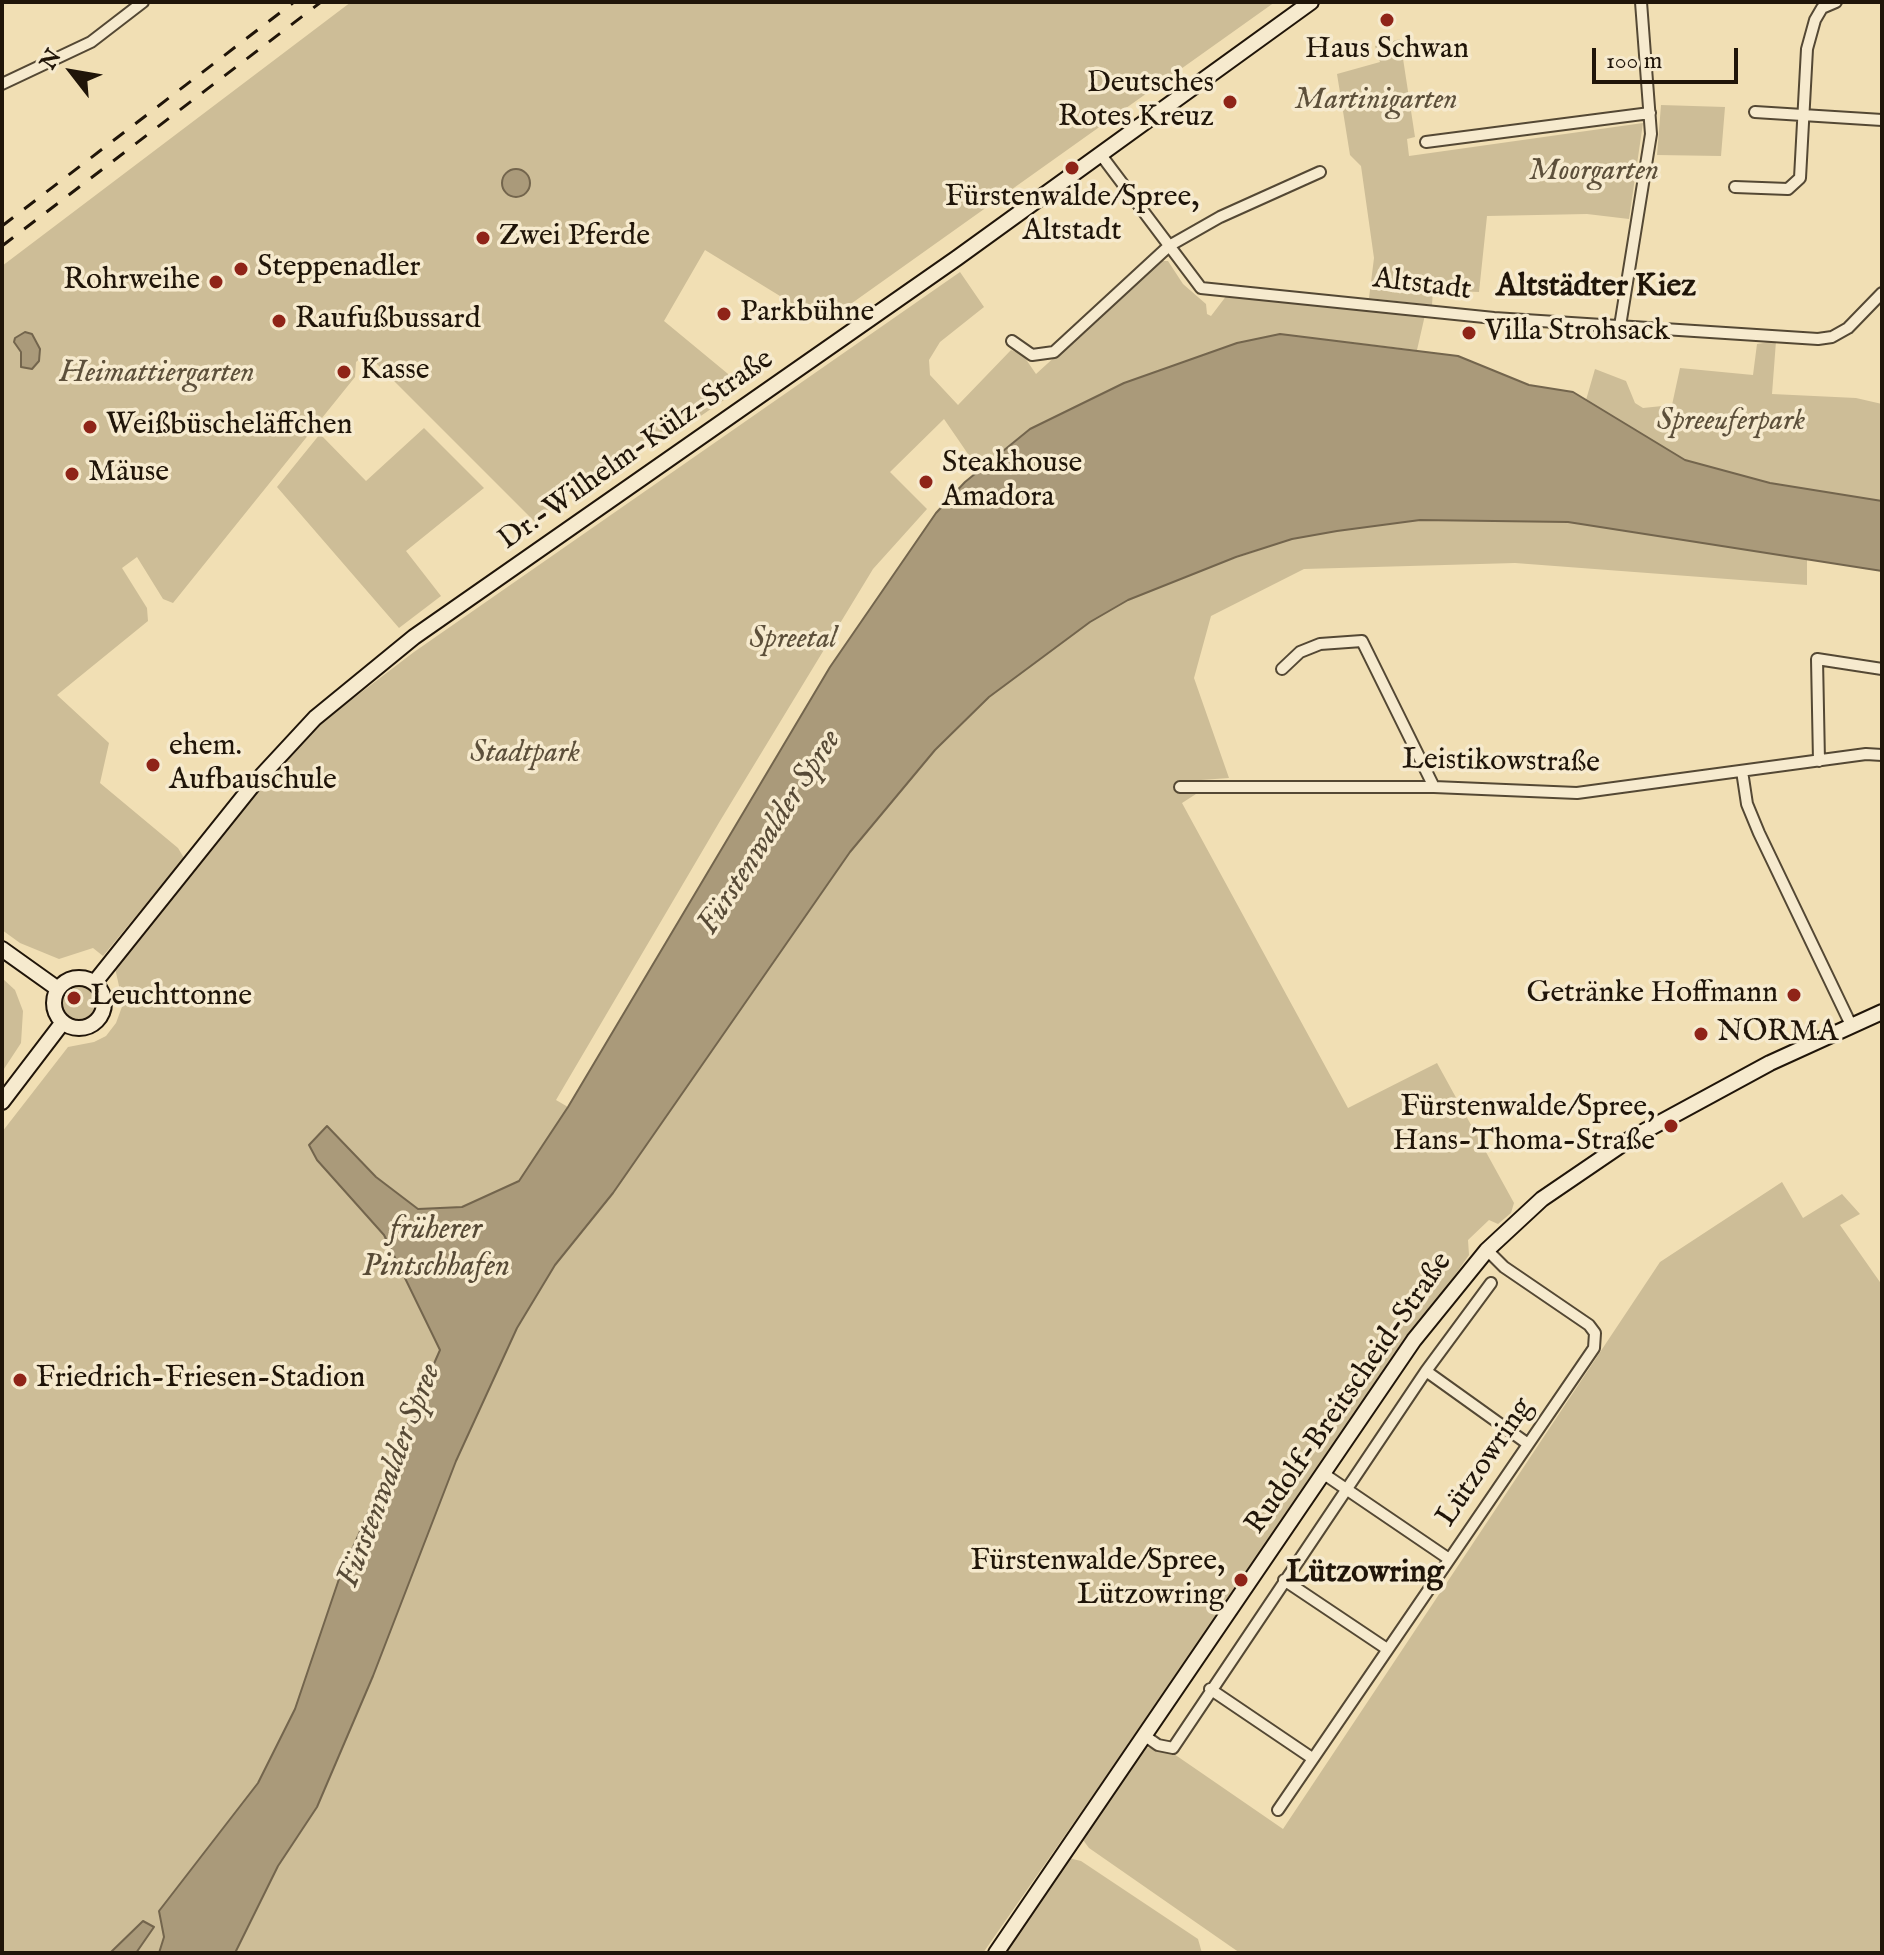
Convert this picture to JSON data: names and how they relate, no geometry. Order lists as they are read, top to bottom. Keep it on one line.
{"streets":{"main road":["Dr.-Wilhelm-Külz-Straße","Rudolf-Breitscheid-Straße"],"street":["Altstadt","Leistikowstraße","Lützowring"]},"crossings":[["Altstadt","Dr.-Wilhelm-Külz-Straße"],["Rudolf-Breitscheid-Straße","Lützowring"]],"districts":["Altstädter Kiez","Lützowring"],"water":["Fürstenwalder Spree","früherer Pintschhafen"],"parks":["Martinigarten","Moorgarten","Heimattiergarten","Spreeuferpark","Spreetal","Stadtpark"],"places":["Haus Schwan","Deutsches Rotes Kreuz","Fürstenwalde/Spree, Altstadt","Zwei Pferde","Steppenadler","Rohrweihe","Parkbühne","Raufußbussard","Villa Strohsack","Kasse","Weißbüscheläffchen","Mäuse","Steakhouse Amadora","ehem. Aufbauschule","Getränke Hoffmann","Leuchttonne","NORMA","Fürstenwalde/Spree, Hans-Thoma-Straße","Friedrich-Friesen-Stadion","Fürstenwalde/Spree, Lützowring"],"scale_bar":"100 m","north":"top left"}
